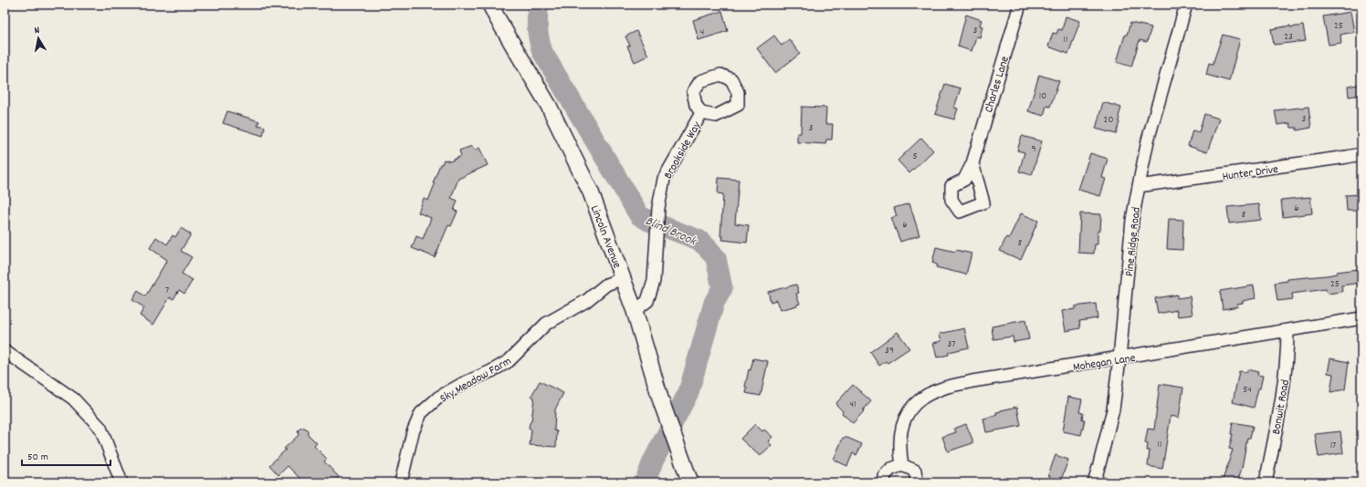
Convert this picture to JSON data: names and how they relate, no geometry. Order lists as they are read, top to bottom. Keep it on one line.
{"streets":{"street":["Charles Lane","Brookside Way","Hunter Drive","Lincoln Avenue","Pine Ridge Road","Mohegan Lane","Sky Meadow Farm","Bonwit Road"]},"crossings":[["Brookside Way","Lincoln Avenue"],["Hunter Drive","Pine Ridge Road"],["Lincoln Avenue","Sky Meadow Farm"],["Pine Ridge Road","Mohegan Lane"],["Mohegan Lane","Bonwit Road"]],"water":["Blind Brook"],"house_numbers":["25","3","4","23","11","10","3","20","3","9","5","6","8","6","8","25","7","37","39","54","41","11","17"],"scale_bar":"50 m","north":"top"}
